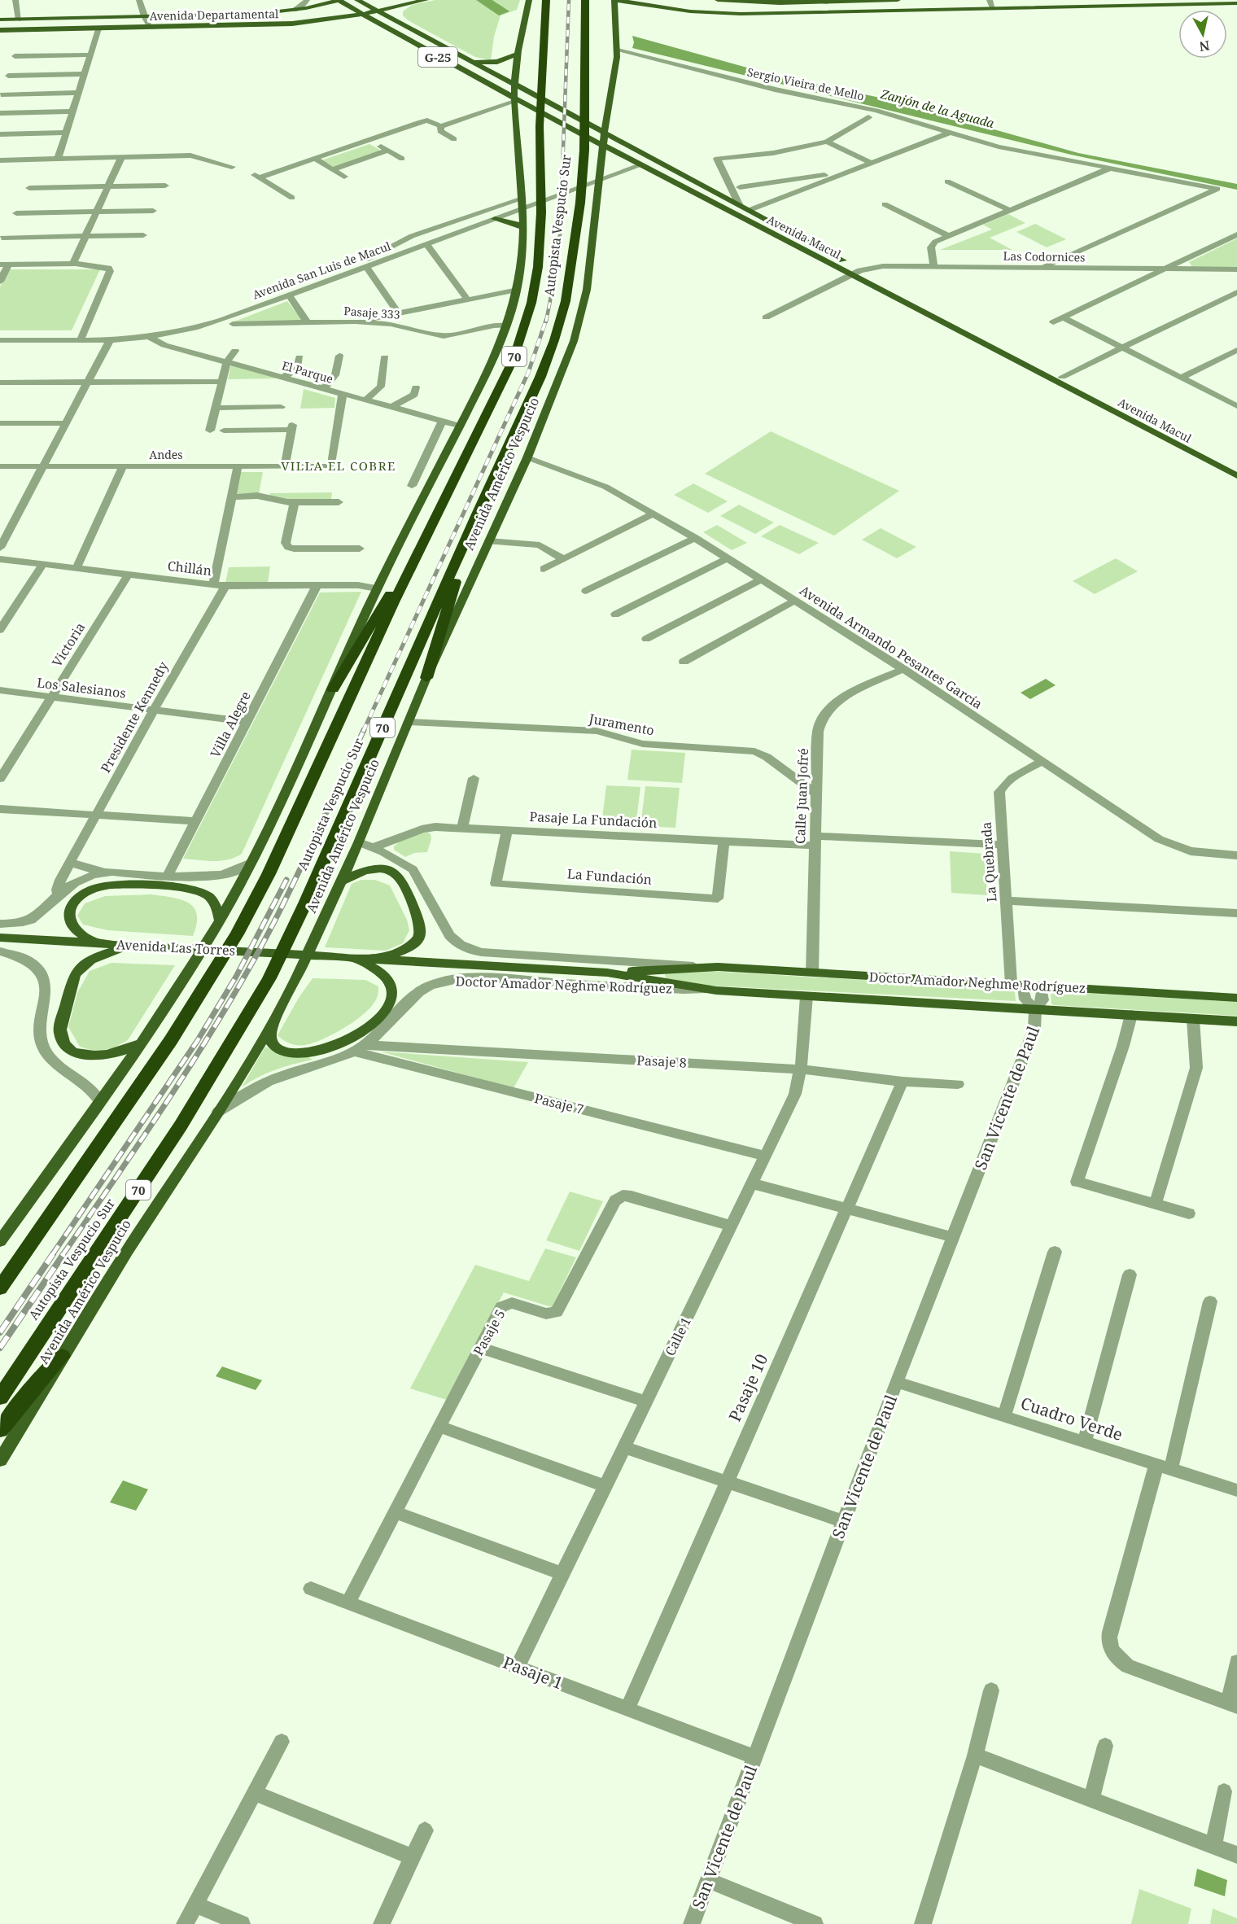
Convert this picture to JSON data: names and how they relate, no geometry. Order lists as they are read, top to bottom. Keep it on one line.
{"streets":{"highway":["Autopista Vespucio Sur","70"],"main road":["Avenida Departamental","G-25","Avenida Macul","Avenida Américo Vespucio","Avenida Las Torres","Doctor Amador Neghme Rodríguez"],"street":["Sergio Vieira de Mello","Las Codornices","Avenida San Luis de Macul","Pasaje 333","El Parque","Andes","Chillán","Victoria","Avenida Armando Pesantes García","Los Salesianos","Presidente Kennedy","Villa Alegre","Juramento","Calle Juan Jofré","Pasaje La Fundación","La Quebrada","La Fundación","Pasaje 8","San Vicente de Paul","Pasaje 7","Pasaje 5","Calle 1","Pasaje 10","Cuadro Verde","Pasaje 1"]},"crossings":[["Avenida Departamental","G-25"],["Avenida Departamental","Avenida Macul"],["G-25","Avenida Macul"],["Sergio Vieira de Mello","Las Codornices"],["Sergio Vieira de Mello","Avenida Américo Vespucio"],["Avenida Macul","Las Codornices"],["Avenida Macul","Avenida San Luis de Macul"],["Avenida Macul","Avenida Américo Vespucio"],["Avenida San Luis de Macul","El Parque"],["Avenida San Luis de Macul","Avenida Américo Vespucio"],["El Parque","Andes"],["Avenida Américo Vespucio","Avenida Armando Pesantes García"],["Avenida Américo Vespucio","Juramento"],["Avenida Américo Vespucio","Doctor Amador Neghme Rodríguez"],["Chillán","Victoria"],["Chillán","Presidente Kennedy"],["Chillán","Villa Alegre"],["Victoria","Los Salesianos"],["Avenida Armando Pesantes García","Calle Juan Jofré"],["Avenida Armando Pesantes García","La Quebrada"],["Los Salesianos","Presidente Kennedy"],["Los Salesianos","Villa Alegre"],["Juramento","Calle Juan Jofré"],["Calle Juan Jofré","Pasaje La Fundación"],["Calle Juan Jofré","Doctor Amador Neghme Rodríguez"],["Pasaje La Fundación","La Quebrada"],["Pasaje La Fundación","La Fundación"],["Pasaje La Fundación","Doctor Amador Neghme Rodríguez"],["La Quebrada","Doctor Amador Neghme Rodríguez"],["La Quebrada","San Vicente de Paul"],["Avenida Las Torres","Doctor Amador Neghme Rodríguez"],["Doctor Amador Neghme Rodríguez","Pasaje 8"],["Doctor Amador Neghme Rodríguez","San Vicente de Paul"],["Doctor Amador Neghme Rodríguez","Pasaje 7"],["Doctor Amador Neghme Rodríguez","Calle 1"],["Pasaje 8","Pasaje 7"],["Pasaje 8","Calle 1"],["Pasaje 8","Pasaje 10"],["San Vicente de Paul","Cuadro Verde"],["San Vicente de Paul","Pasaje 1"],["Pasaje 7","Calle 1"],["Pasaje 5","Calle 1"],["Pasaje 5","Pasaje 1"],["Calle 1","Pasaje 1"],["Pasaje 10","Pasaje 1"]],"districts":["VILLA EL COBRE"],"water":["Zanjón de la Aguada"],"north":"bottom"}
